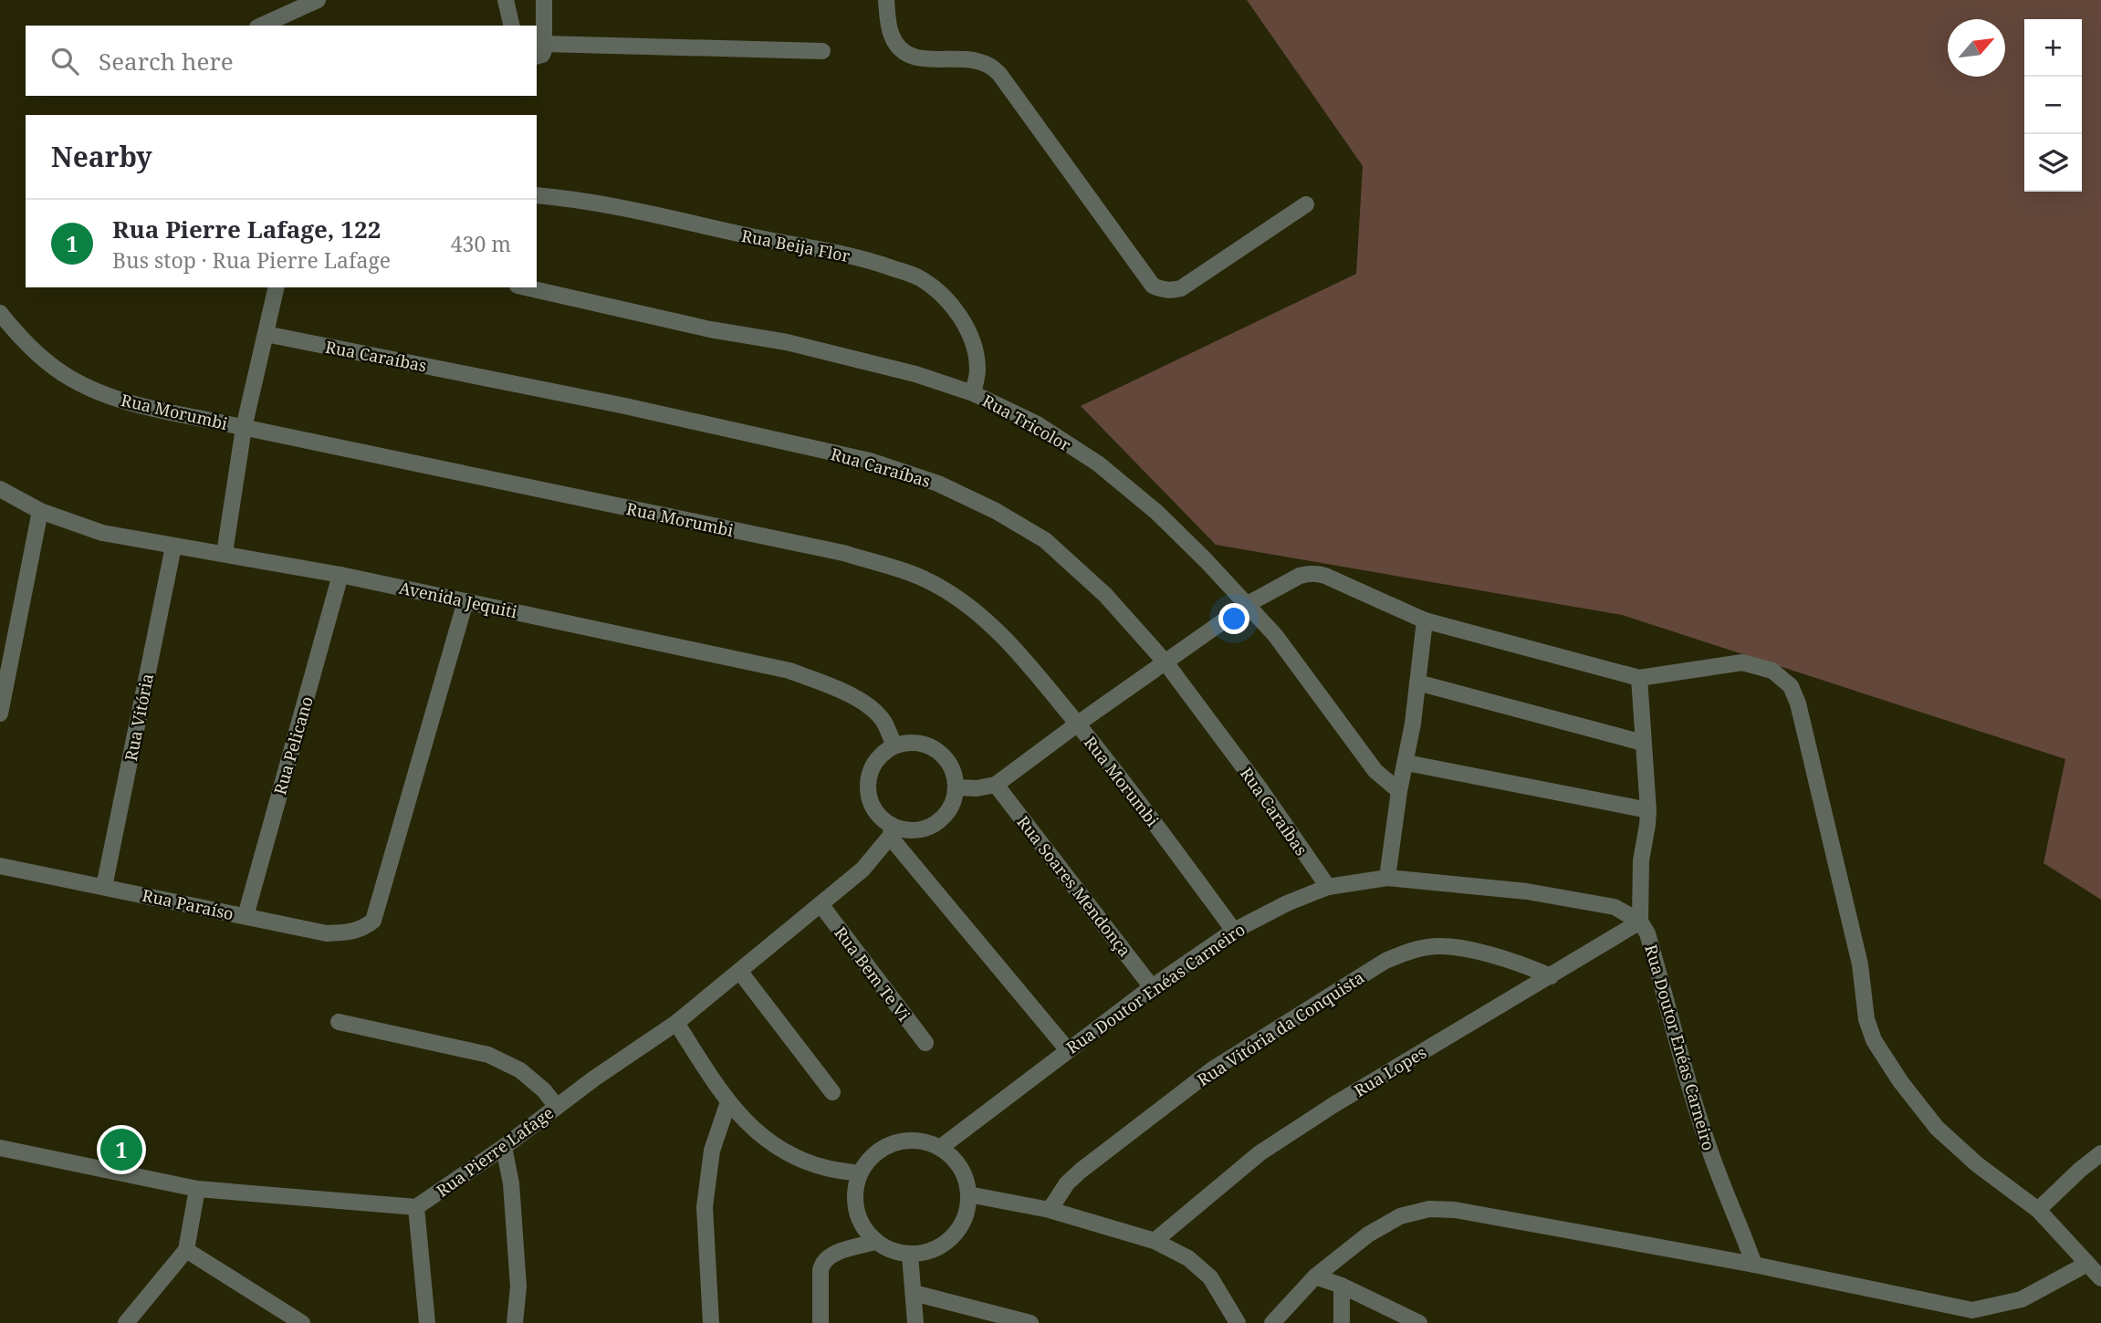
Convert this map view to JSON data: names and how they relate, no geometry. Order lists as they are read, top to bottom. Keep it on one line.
{"streets":{"street":["Rua Beija Flor","Rua Caraíbas","Rua Morumbi","Rua Tricolor","Avenida Jequiti","Rua Vitória","Rua Pelicano","Rua Soares Mendonça","Rua Paraíso","Rua Bem Te Vi","Rua Doutor Enéas Carneiro","Rua Vitória da Conquista","Rua Lopes","Rua Pierre Lafage"]},"crossings":[["Rua Beija Flor","Rua Tricolor"],["Rua Caraíbas","Rua Doutor Enéas Carneiro"],["Rua Morumbi","Rua Doutor Enéas Carneiro"],["Avenida Jequiti","Rua Vitória"],["Avenida Jequiti","Rua Pelicano"],["Avenida Jequiti","Rua Paraíso"],["Avenida Jequiti","Rua Pierre Lafage"],["Rua Vitória","Rua Paraíso"],["Rua Pelicano","Rua Paraíso"],["Rua Soares Mendonça","Rua Doutor Enéas Carneiro"],["Rua Bem Te Vi","Rua Pierre Lafage"],["Rua Doutor Enéas Carneiro","Rua Lopes"],["Rua Vitória da Conquista","Rua Lopes"]],"north":"top right","page":{"map_buttons":["+","−"],"search":"Search here","heading":"Nearby","list":[{"mark":"1","name":"Rua Pierre Lafage, 122","note":"Bus stop · Rua Pierre Lafage","value":"430 m"}],"pins":"1"}}
